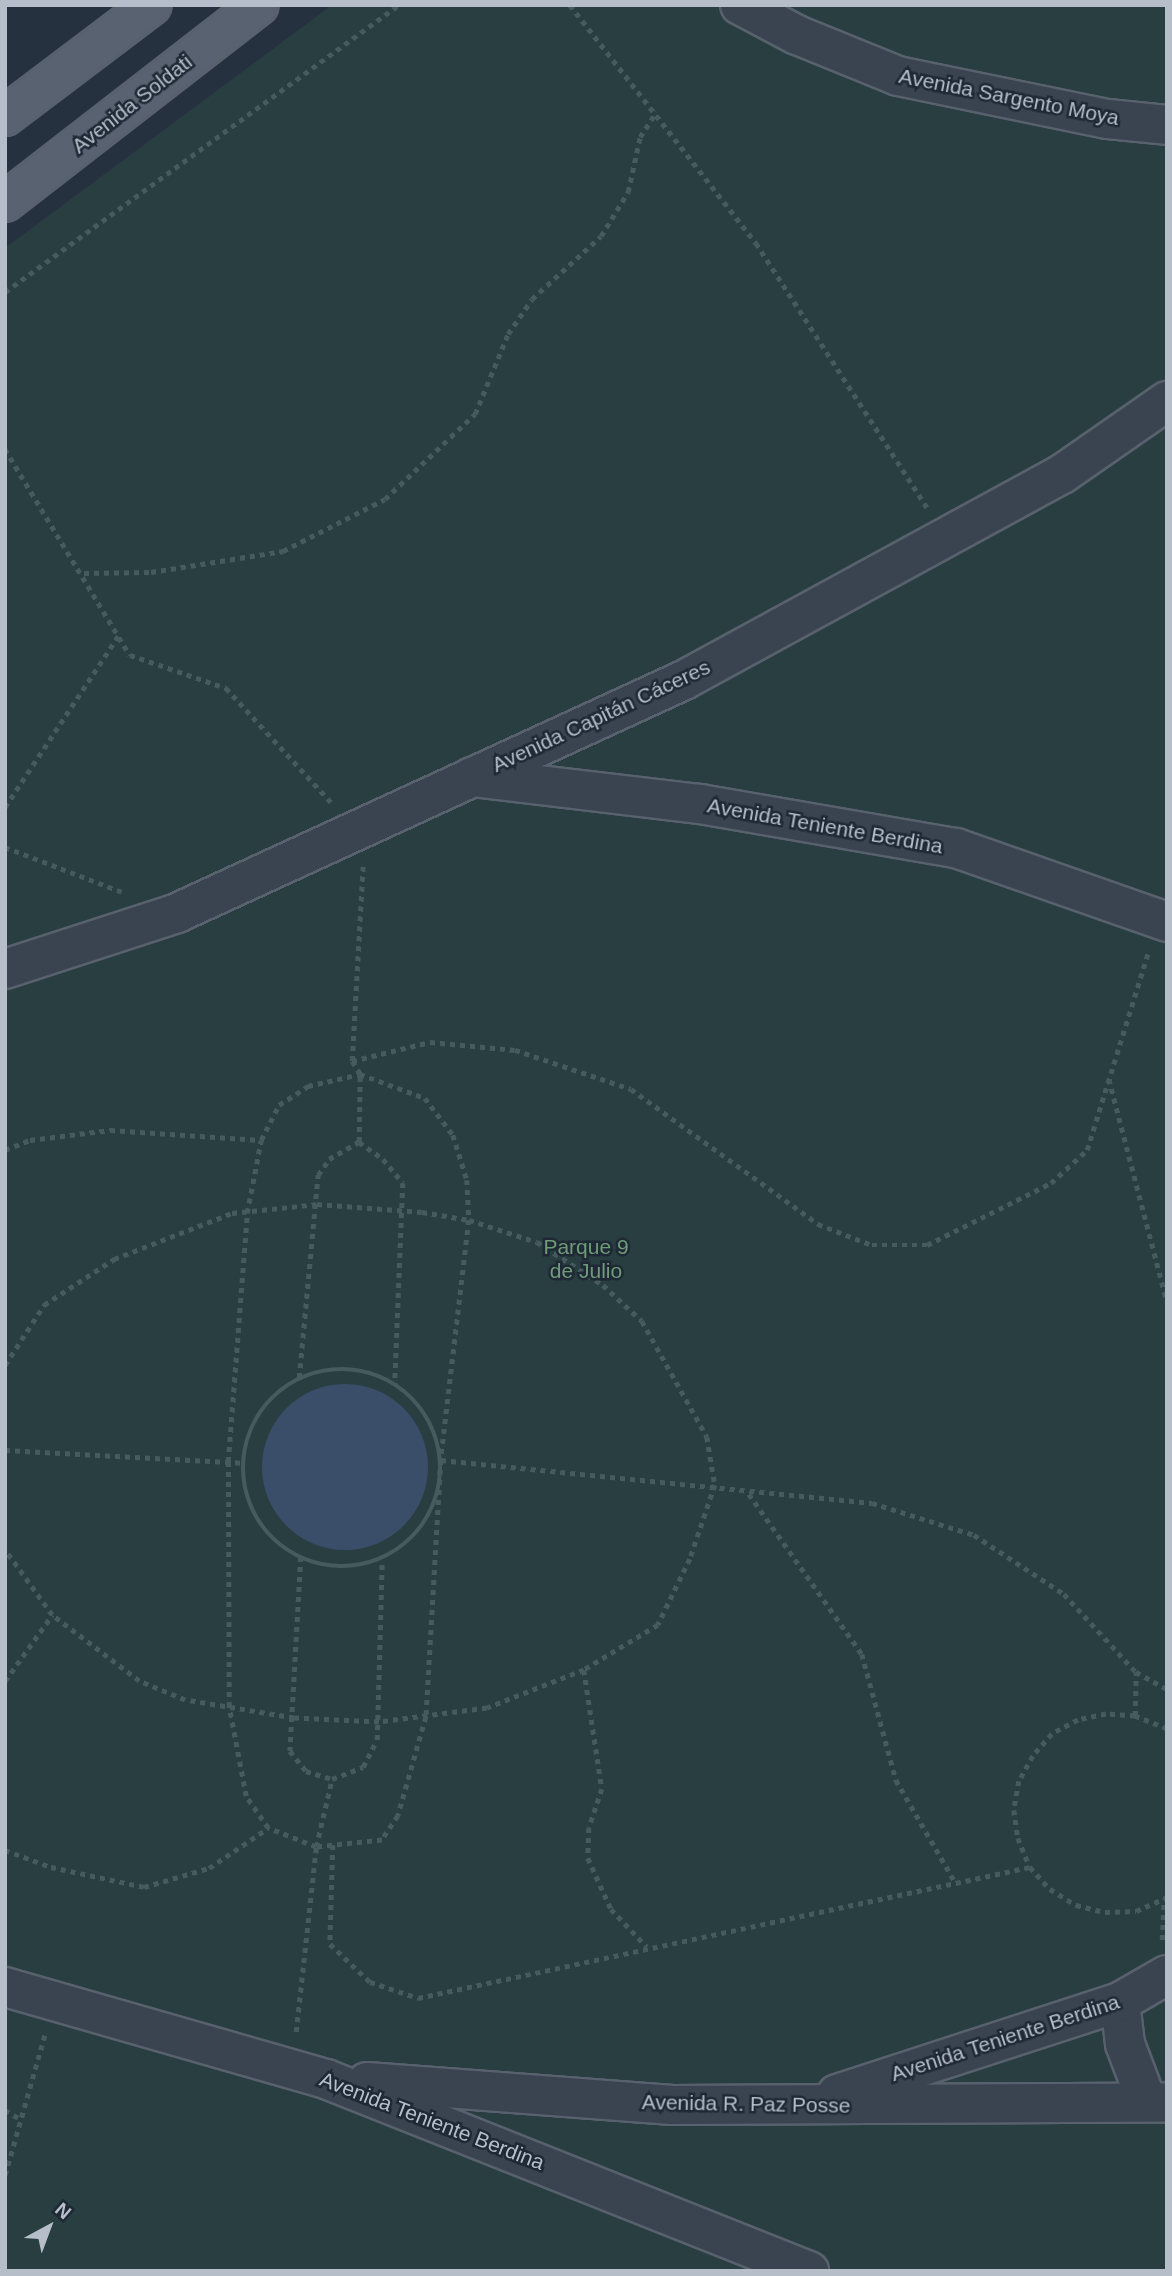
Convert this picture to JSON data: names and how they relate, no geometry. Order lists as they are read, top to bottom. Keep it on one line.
{"streets":{"main road":["Avenida Soldati"],"street":["Avenida Sargento Moya","Avenida Capitán Cáceres","Avenida Teniente Berdina","Avenida R. Paz Posse"]},"crossings":[["Avenida Capitán Cáceres","Avenida Teniente Berdina"],["Avenida Teniente Berdina","Avenida R. Paz Posse"]],"parks":["Parque 9 de Julio"],"north":"top right"}
